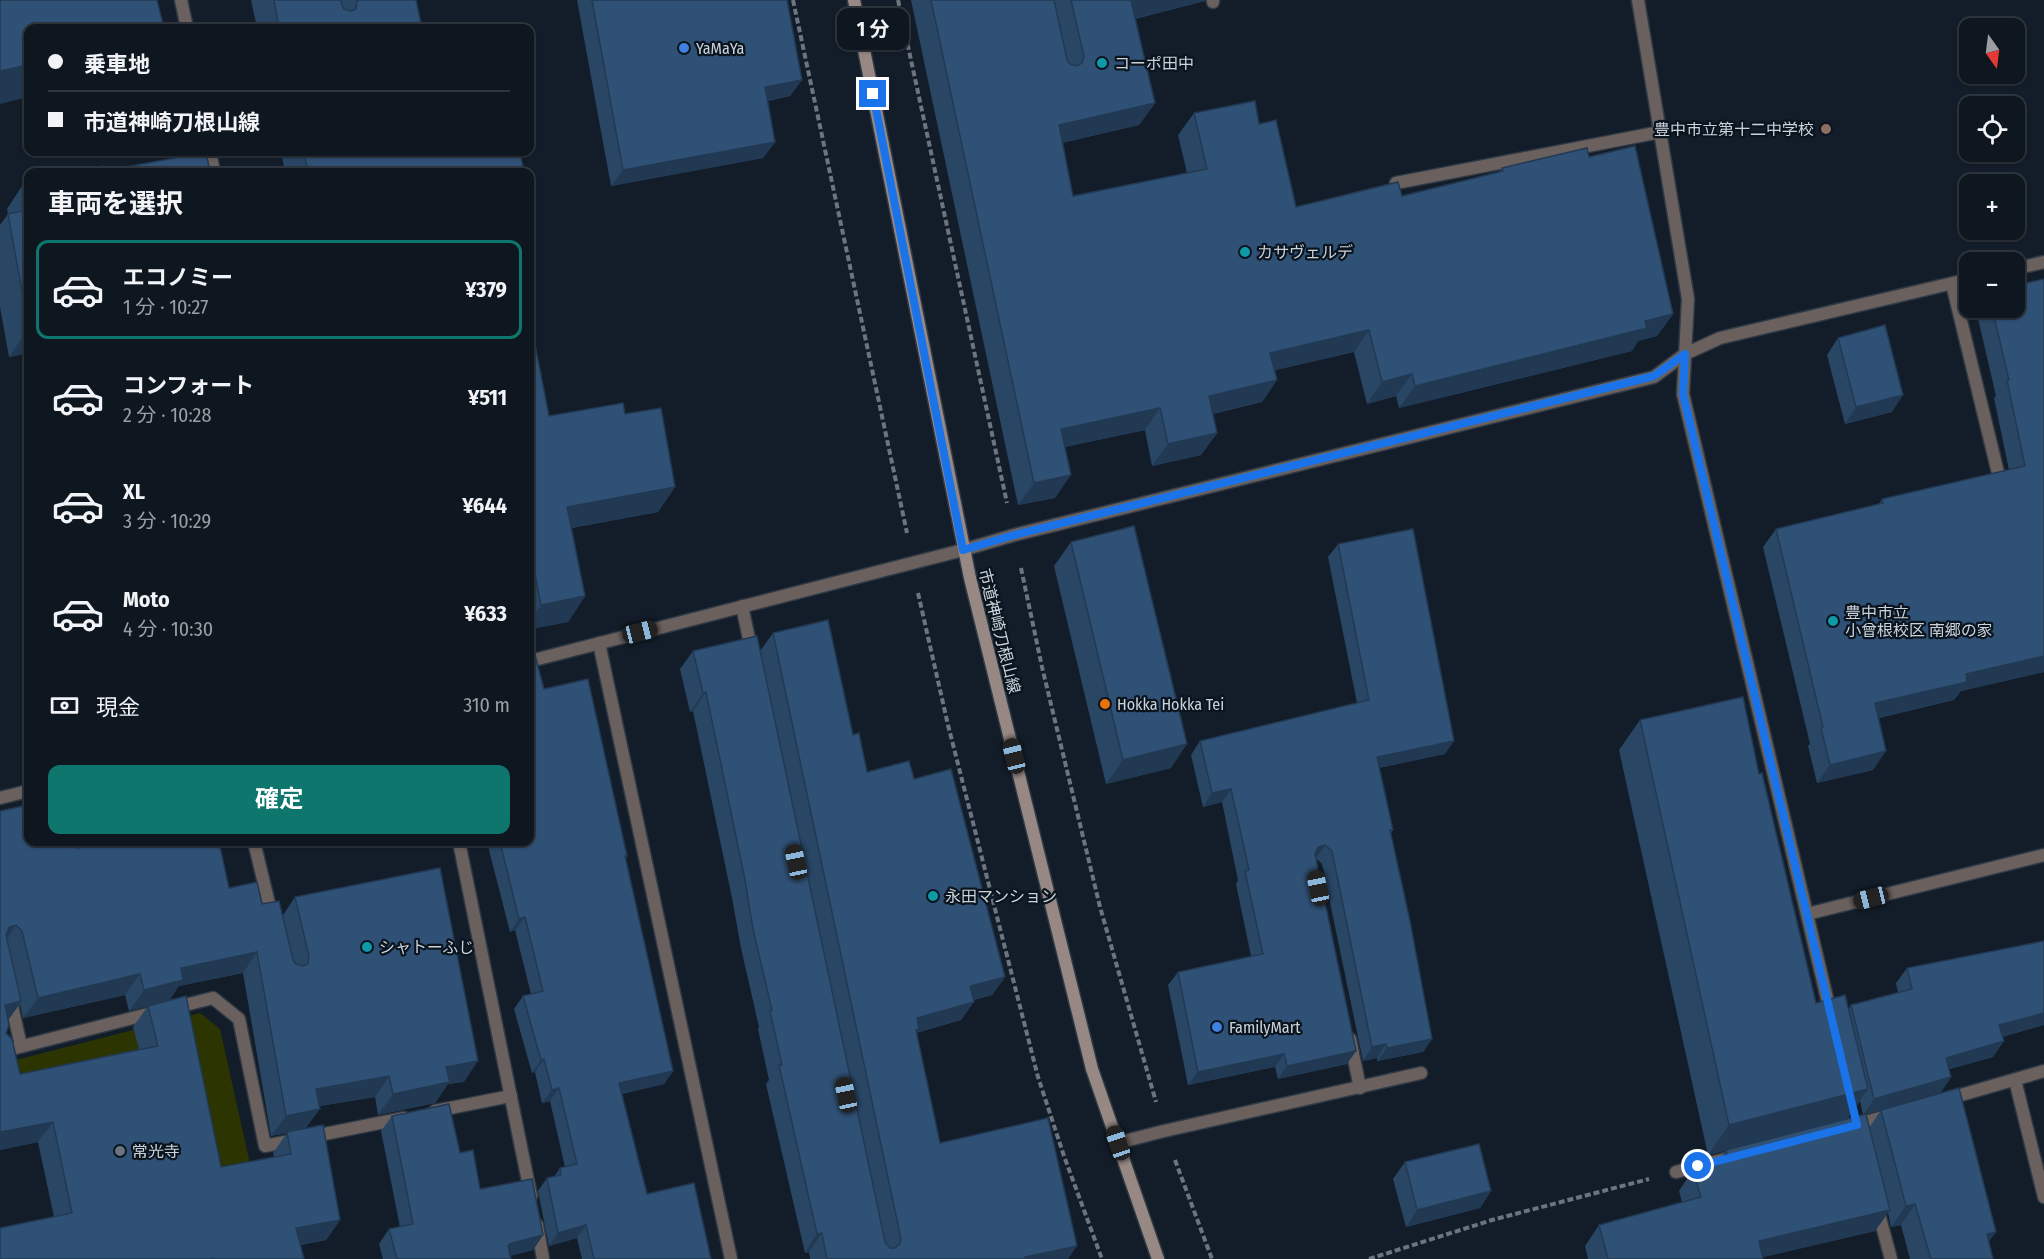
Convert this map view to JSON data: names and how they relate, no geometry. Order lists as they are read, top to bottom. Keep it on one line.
{"streets":{"street":["市道神崎刀根山線"]},"places":["YaMaYa","コーポ田中","豊中市立第十二中学校","カサヴェルデ","豊中市立 小曾根校区 南郷の家","Hokka Hokka Tei","永田マンション","シャトーふじ","FamilyMart","常光寺"],"north":"bottom","page":{"bubble":"1 分","map_buttons":["+","−"],"banner":["乗車地","市道神崎刀根山線"],"heading":"車両を選択","list":[{"name":"エコノミー","note":"1 分 · 10:27","value":"¥379"},{"name":"コンフォート","note":"2 分 · 10:28","value":"¥511"},{"name":"XL","note":"3 分 · 10:29","value":"¥644"},{"name":"Moto","note":"4 分 · 10:30","value":"¥633"}],"pay":["現金","310 m"],"buttons":"確定"}}
